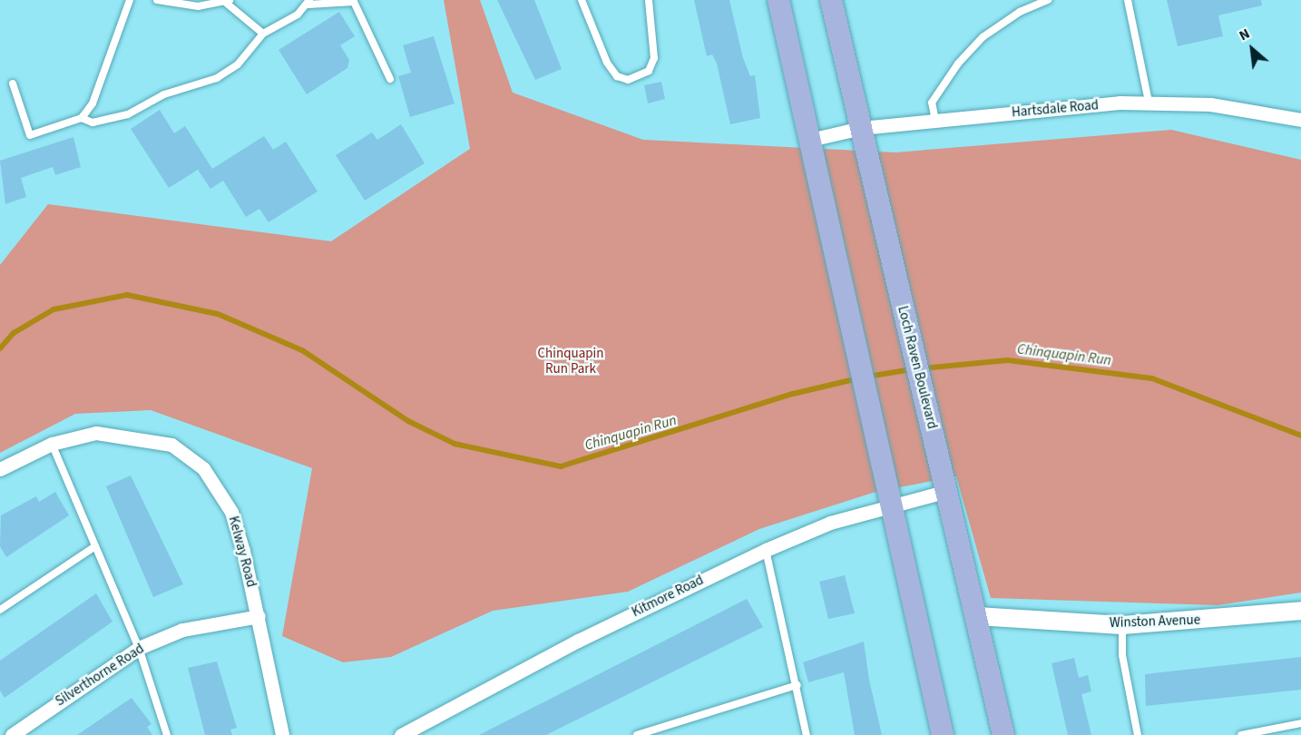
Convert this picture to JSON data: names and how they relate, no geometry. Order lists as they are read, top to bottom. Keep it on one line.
{"streets":{"main road":["Loch Raven Boulevard"],"street":["Hartsdale Road","Kelway Road","Kitmore Road","Winston Avenue","Silverthorne Road"]},"crossings":[["Hartsdale Road","Loch Raven Boulevard"],["Loch Raven Boulevard","Kitmore Road"],["Loch Raven Boulevard","Winston Avenue"],["Kelway Road","Silverthorne Road"]],"water":["Chinquapin Run"],"parks":["Chinquapin Run Park"],"north":"top left"}
